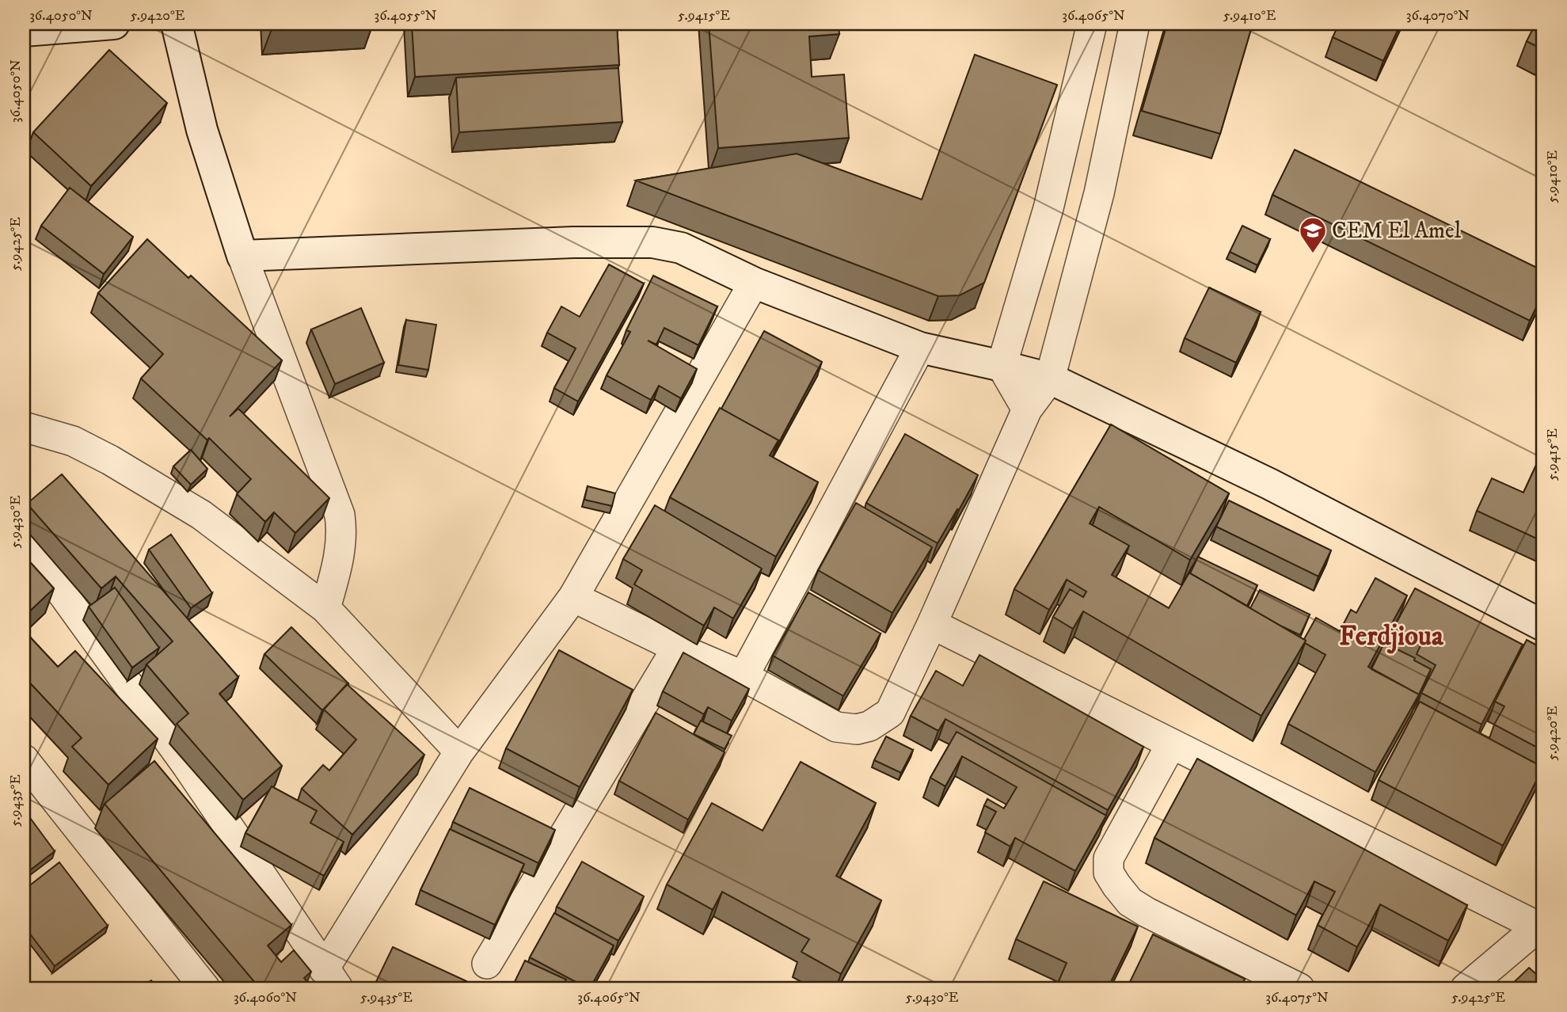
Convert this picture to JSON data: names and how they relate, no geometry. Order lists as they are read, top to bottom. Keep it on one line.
{"districts":["Ferdjioua"],"places":{"school or university":["CEM El Amel"]},"coordinates":["36.4050°N","5.9420°E","36.4055°N","5.9415°E","36.4065°N","5.9410°E","36.4070°N","5.9425°E","5.9430°E","5.9435°E","36.4060°N","36.4075°N"]}
